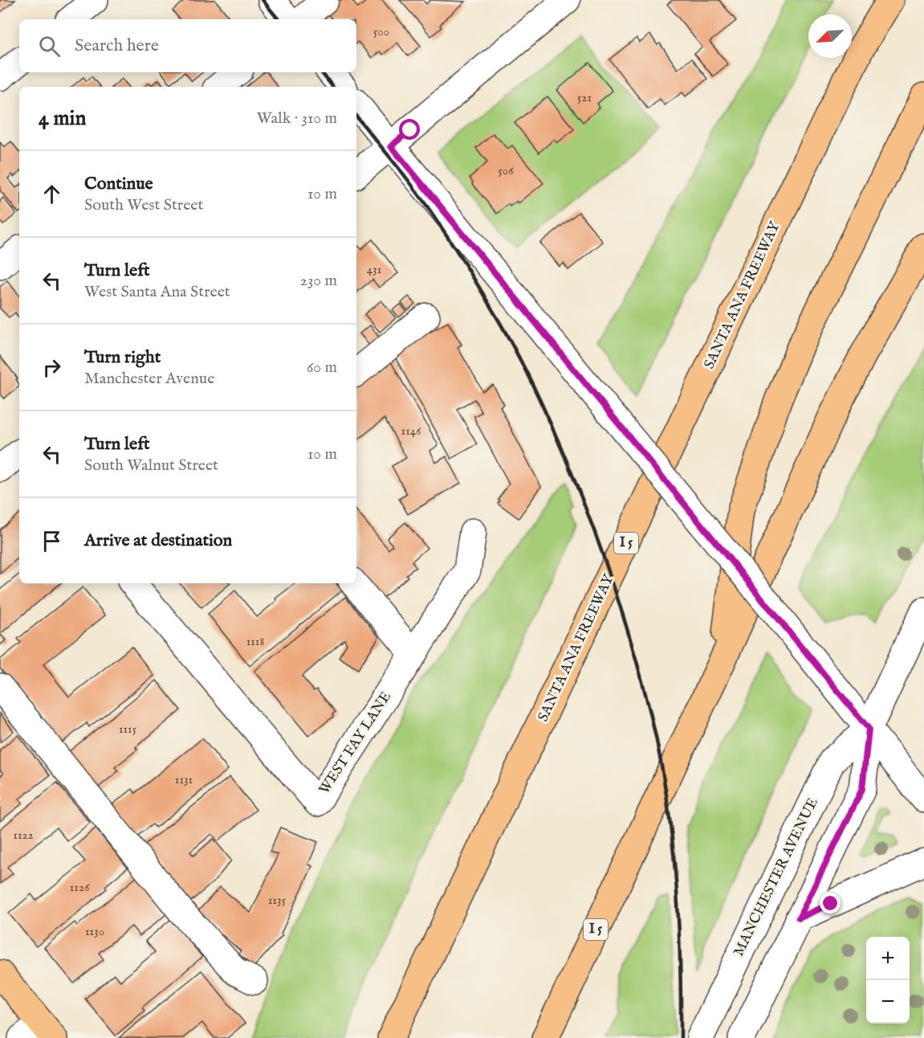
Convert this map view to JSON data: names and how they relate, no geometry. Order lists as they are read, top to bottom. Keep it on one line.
{"streets":{"main road":["SANTA ANA FREEWAY","I 5"],"street":["WEST FAY LANE","MANCHESTER AVENUE"]},"house_numbers":["500","521","506","431","1146","1118","1115","1131","1122","1126","1135","1130"],"north":"bottom left","page":{"search":"Search here","heading":["4 min","Walk · 310 m"],"list":[["Continue","South West Street","10 m"],["Turn left","West Santa Ana Street","230 m"],["Turn right","Manchester Avenue","60 m"],["Turn left","South Walnut Street","10 m"],"Arrive at destination"],"map_buttons":["+","−"]}}
